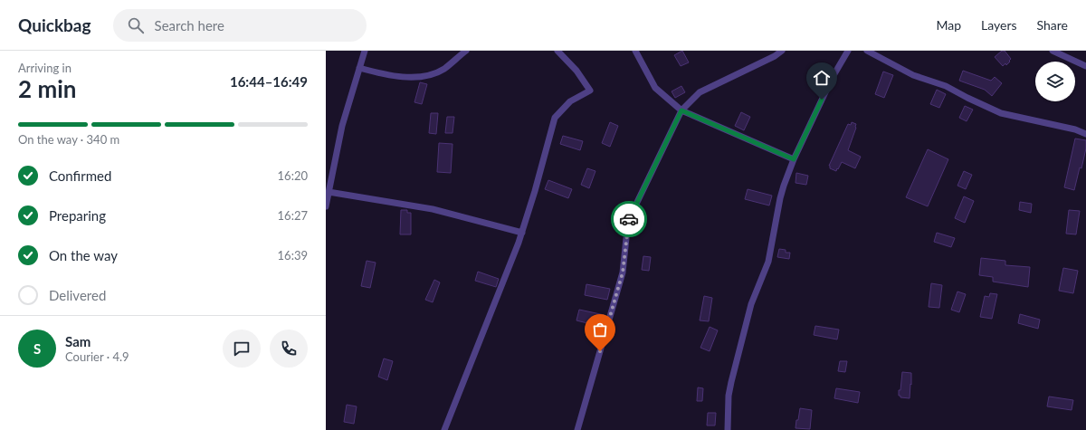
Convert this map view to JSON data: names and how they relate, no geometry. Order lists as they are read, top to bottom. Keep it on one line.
{"page":{"header":"Quickbag","search":"Search here","nav":["Map","Layers","Share"],"heading":["2 min","Arriving in","16:44–16:49"],"panel":["Sam","Courier · 4.9"],"bar":"On the way · 340 m","list":[["Confirmed","16:20"],["Preparing","16:27"],["On the way","16:39"],"Delivered"],"round":"S"}}
